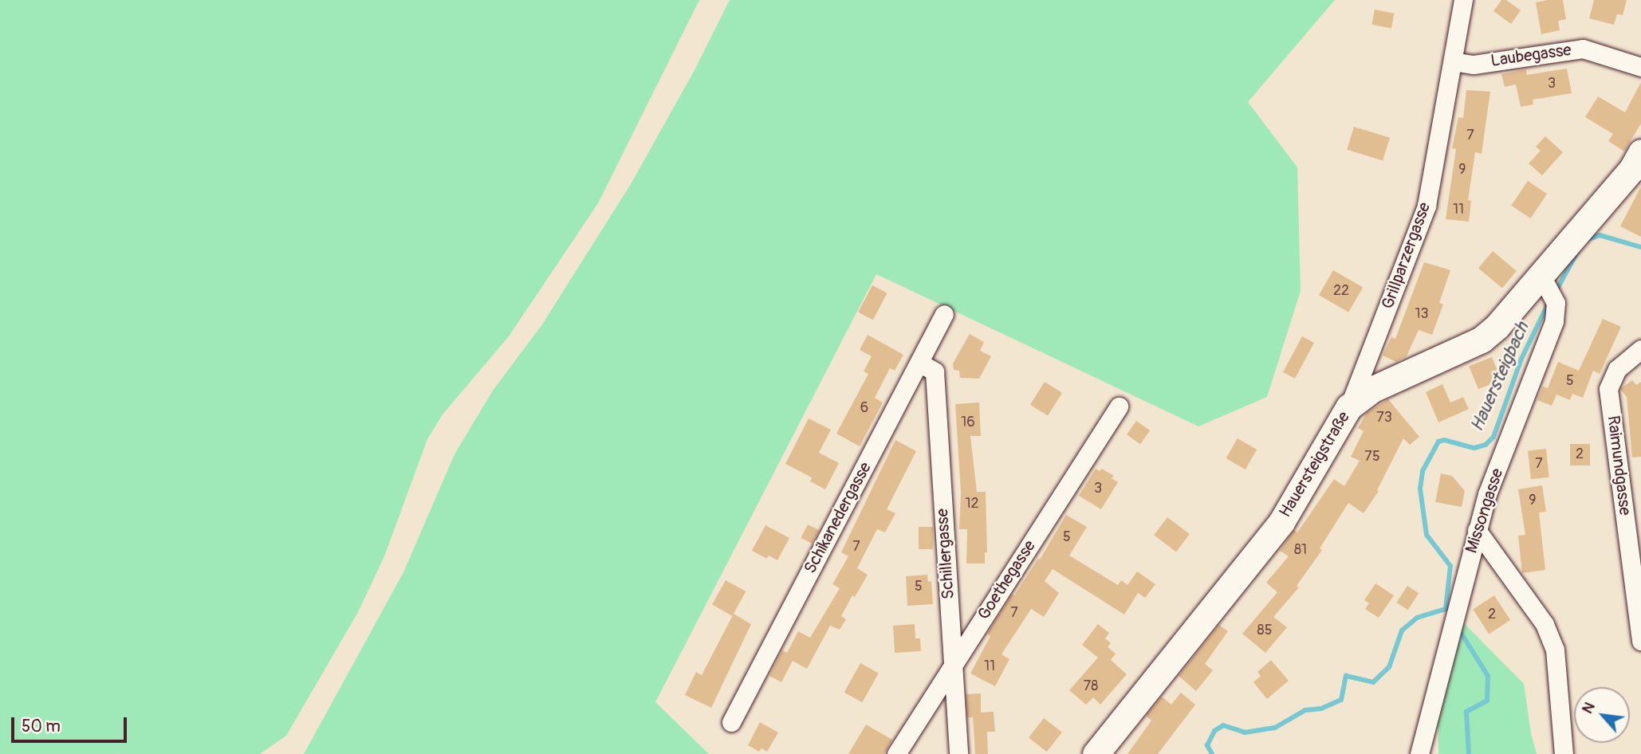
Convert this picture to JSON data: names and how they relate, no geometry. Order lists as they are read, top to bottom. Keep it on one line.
{"streets":{"street":["Laubegasse","Grillparzergasse","Hauersteigstraße","Raimundgasse","Missongasse","Schikanedergasse","Schillergasse","Goethegasse"]},"crossings":[["Laubegasse","Grillparzergasse"],["Grillparzergasse","Hauersteigstraße"],["Hauersteigstraße","Missongasse"],["Schikanedergasse","Schillergasse"],["Schillergasse","Goethegasse"]],"water":["Hauersteigbach"],"house_numbers":["3","7","9","11","22","13","5","6","73","16","2","75","7","3","9","12","5","7","81","5","7","2","85","11","78"],"scale_bar":"50 m","north":"top left"}
